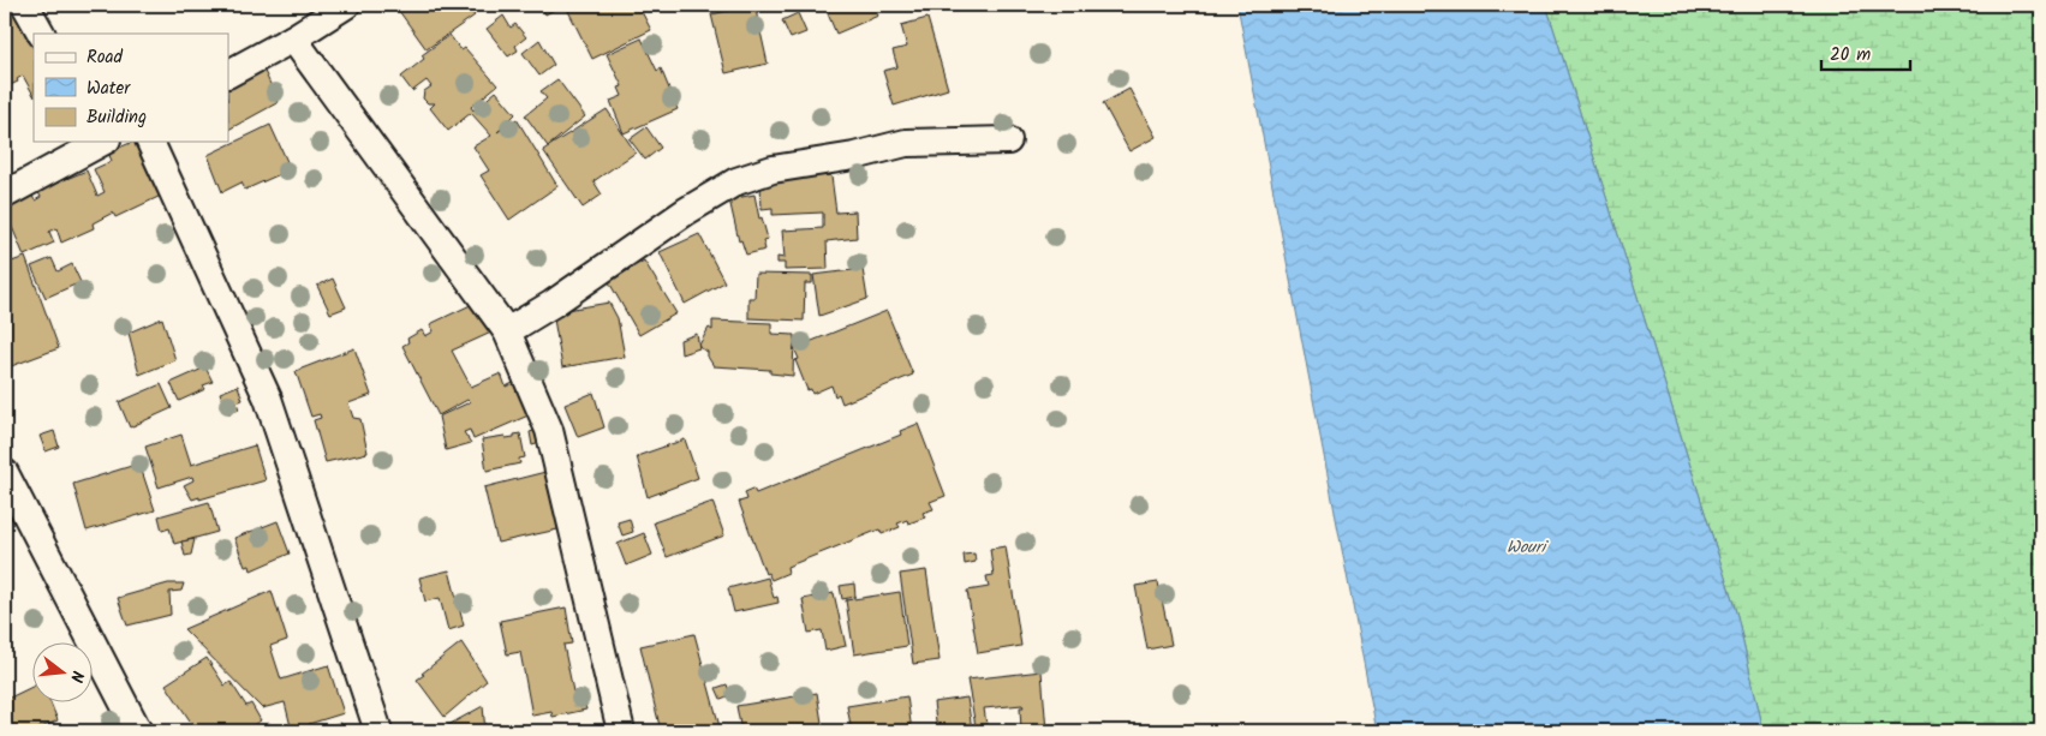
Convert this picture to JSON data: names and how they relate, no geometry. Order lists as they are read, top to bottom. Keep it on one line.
{"water":["Wouri"],"legend":["Road","Water","Building"],"scale_bar":"20 m","north":"right"}
